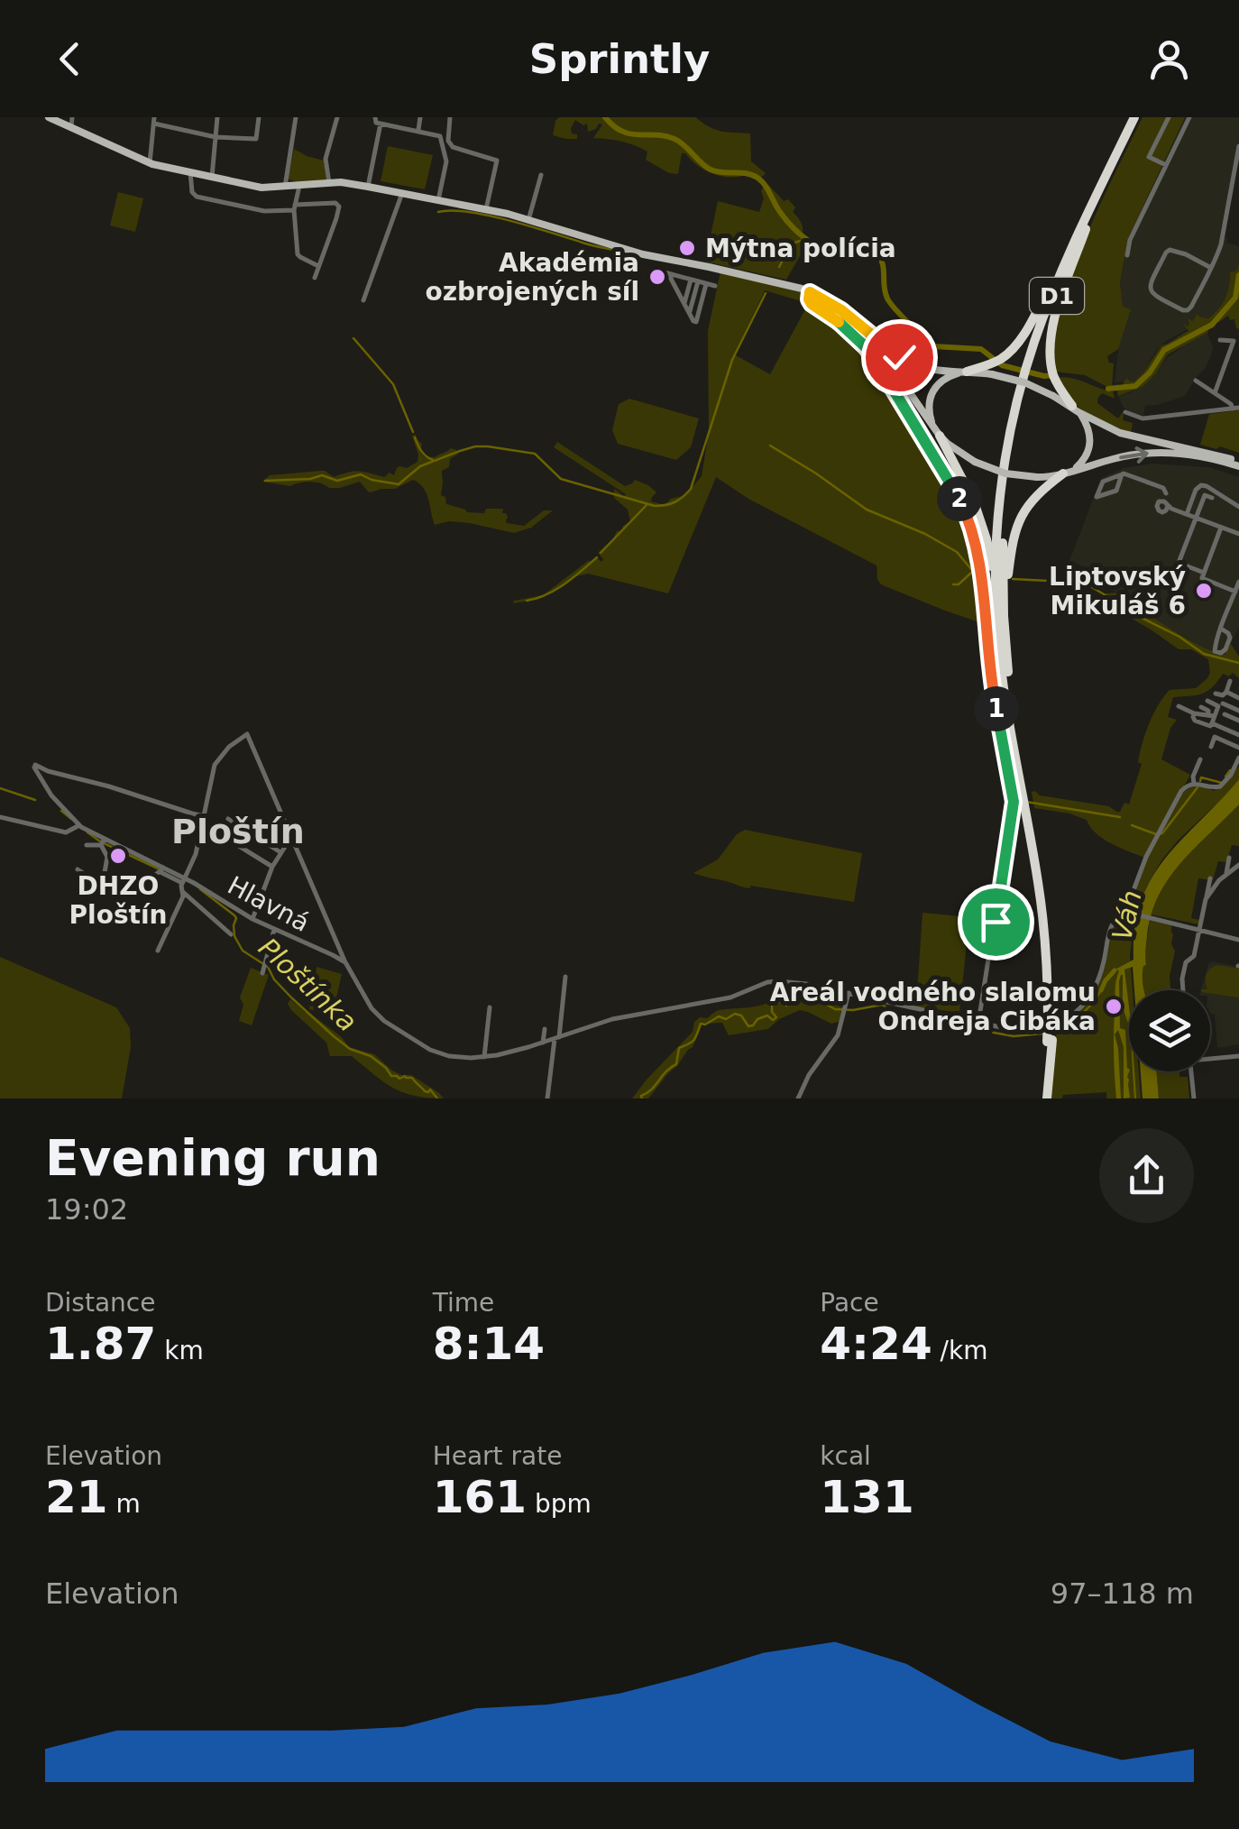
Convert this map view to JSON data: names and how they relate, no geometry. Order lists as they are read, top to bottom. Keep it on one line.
{"streets":{"highway":["D1"],"street":["Hlavná"]},"districts":["Ploštín"],"water":["Váh","Ploštínka"],"places":["Mýtna polícia","Akadémia ozbrojených síl","Liptovský Mikuláš 6","DHZO Ploštín","Areál vodného slalomu Ondreja Cibáka"],"page":{"header":"Sprintly","pins":["2","1"],"heading":["Evening run","19:02"],"stats":[["Distance","1.87 km"],["Time","8:14"],["Pace","4:24 /km"],["Elevation","21 m"],["Heart rate","161 bpm"],["kcal","131"]],"chart":["Elevation","97–118 m"]}}
